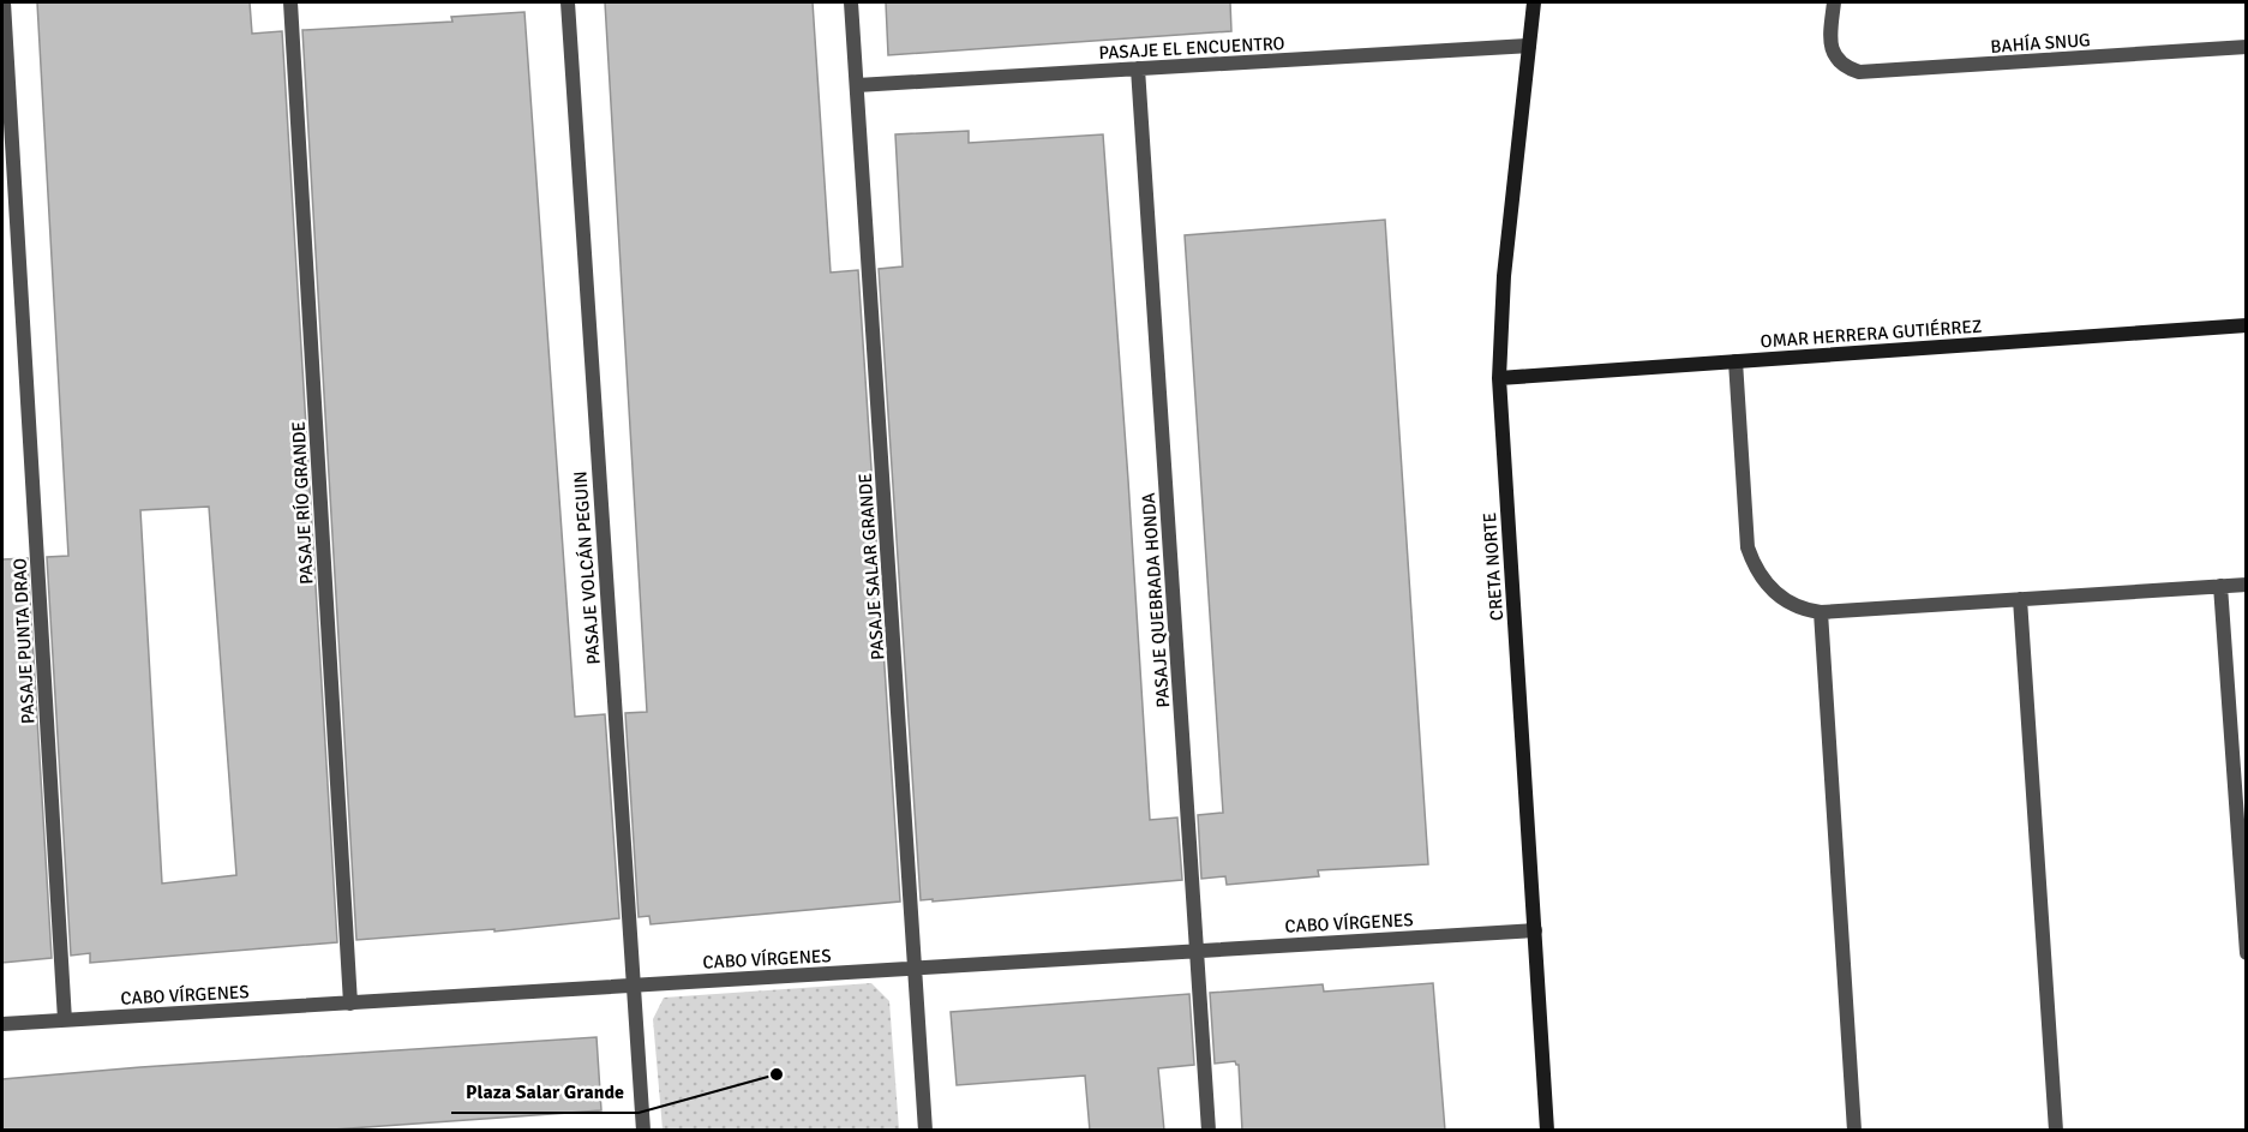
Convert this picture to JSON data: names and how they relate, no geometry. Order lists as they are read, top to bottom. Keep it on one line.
{"streets":{"street":["BAHÍA SNUG","PASAJE EL ENCUENTRO","OMAR HERRERA GUTIÉRREZ","PASAJE RÍO GRANDE","PASAJE SALAR GRANDE","CRETA NORTE","PASAJE VOLCÁN PEGUIN","PASAJE QUEBRADA HONDA","PASAJE PUNTA DRAO","CABO VÍRGENES"]},"crossings":[["PASAJE EL ENCUENTRO","PASAJE SALAR GRANDE"],["PASAJE EL ENCUENTRO","CRETA NORTE"],["PASAJE EL ENCUENTRO","PASAJE QUEBRADA HONDA"],["OMAR HERRERA GUTIÉRREZ","CRETA NORTE"],["PASAJE RÍO GRANDE","CABO VÍRGENES"],["PASAJE SALAR GRANDE","CABO VÍRGENES"],["CRETA NORTE","CABO VÍRGENES"],["PASAJE VOLCÁN PEGUIN","CABO VÍRGENES"],["PASAJE QUEBRADA HONDA","CABO VÍRGENES"],["PASAJE PUNTA DRAO","CABO VÍRGENES"]],"places":["Plaza Salar Grande"]}
